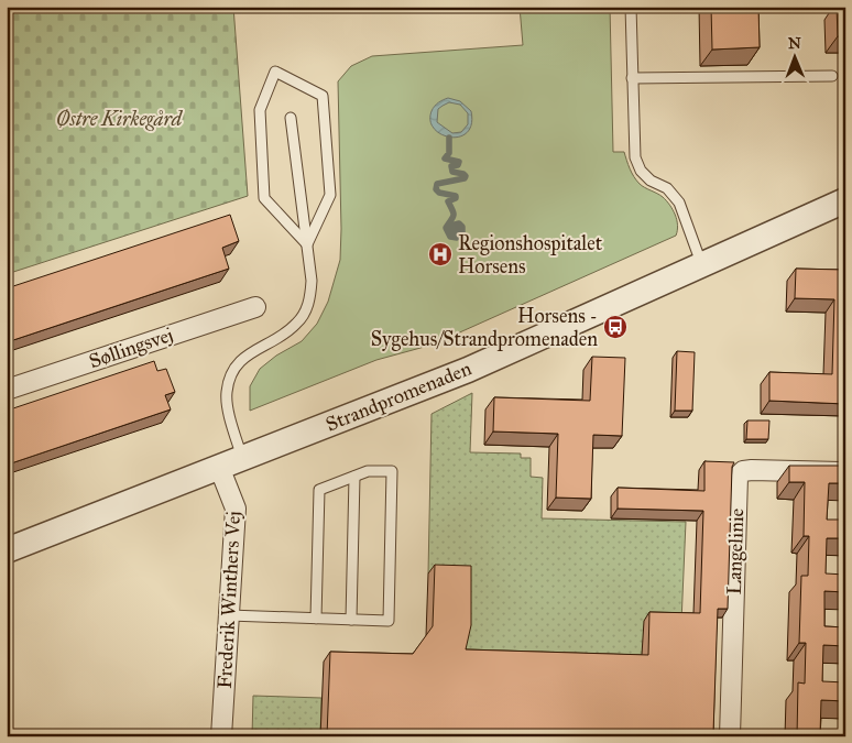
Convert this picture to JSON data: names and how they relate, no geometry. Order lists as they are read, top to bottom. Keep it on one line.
{"streets":{"street":["Søllingsvej","Strandpromenaden","Langelinie","Frederik Winthers Vej"]},"crossings":[["Strandpromenaden","Frederik Winthers Vej"]],"parks":["Østre Kirkegård"],"places":{"hospital":["Regionshospitalet Horsens"],"bus stop":["Horsens - Sygehus/Strandpromenaden"]},"north":"top"}
